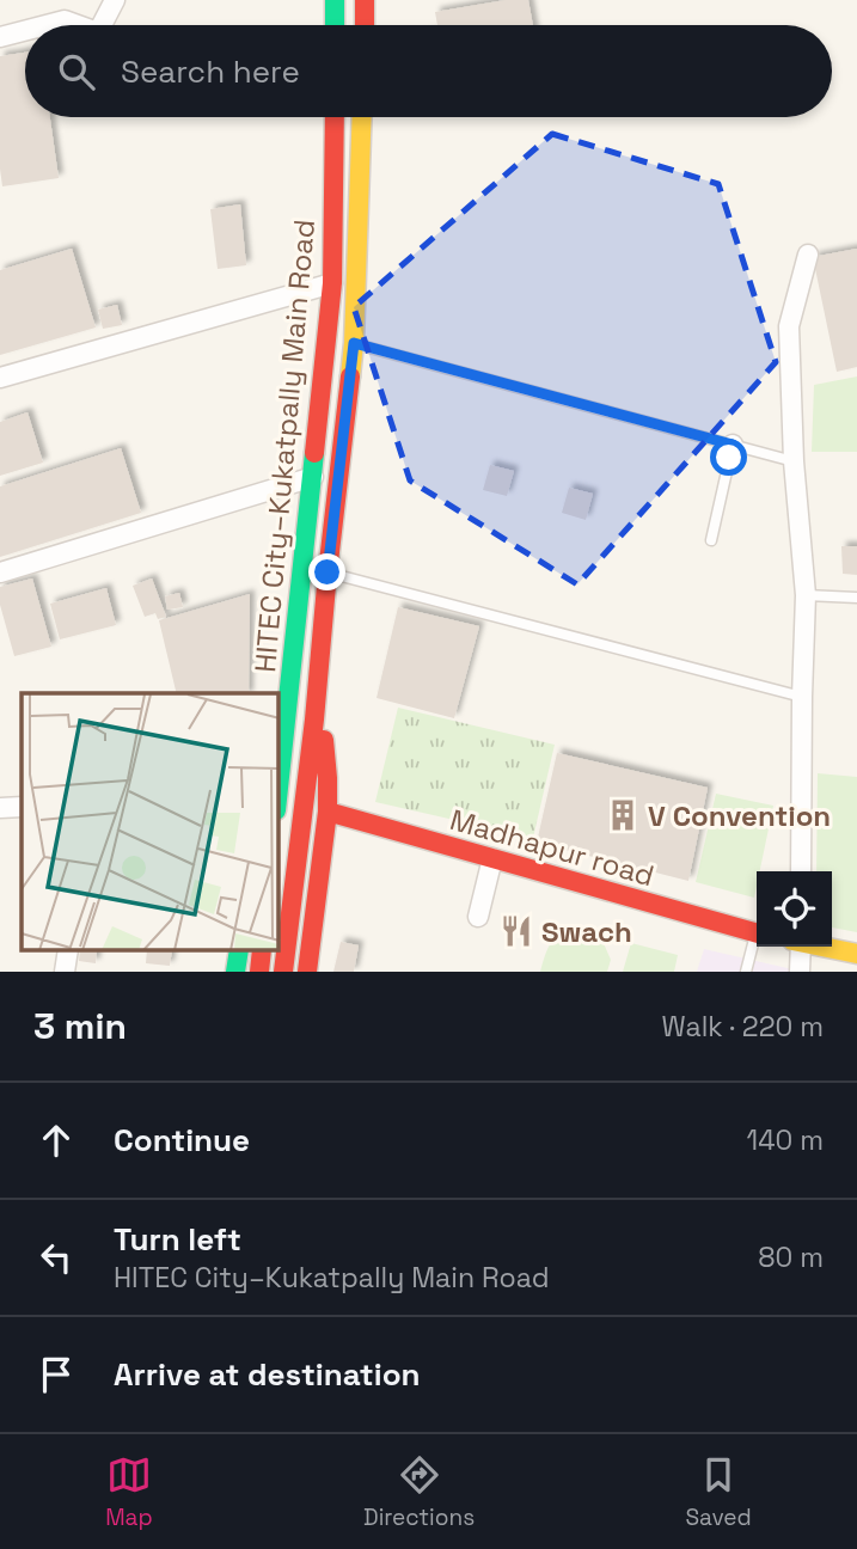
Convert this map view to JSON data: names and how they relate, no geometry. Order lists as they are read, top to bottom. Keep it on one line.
{"streets":{"main road":["HITEC City–Kukatpally Main Road","Madhapur road"]},"crossings":[["HITEC City–Kukatpally Main Road","Madhapur road"]],"places":{"building":["V Convention"],"restaurant":["Swach"]},"page":{"search":"Search here","heading":["3 min","Walk · 220 m"],"list":[["Continue","140 m"],["Turn left","HITEC City–Kukatpally Main Road","80 m"],"Arrive at destination"],"nav":["Map","Directions","Saved"]}}
